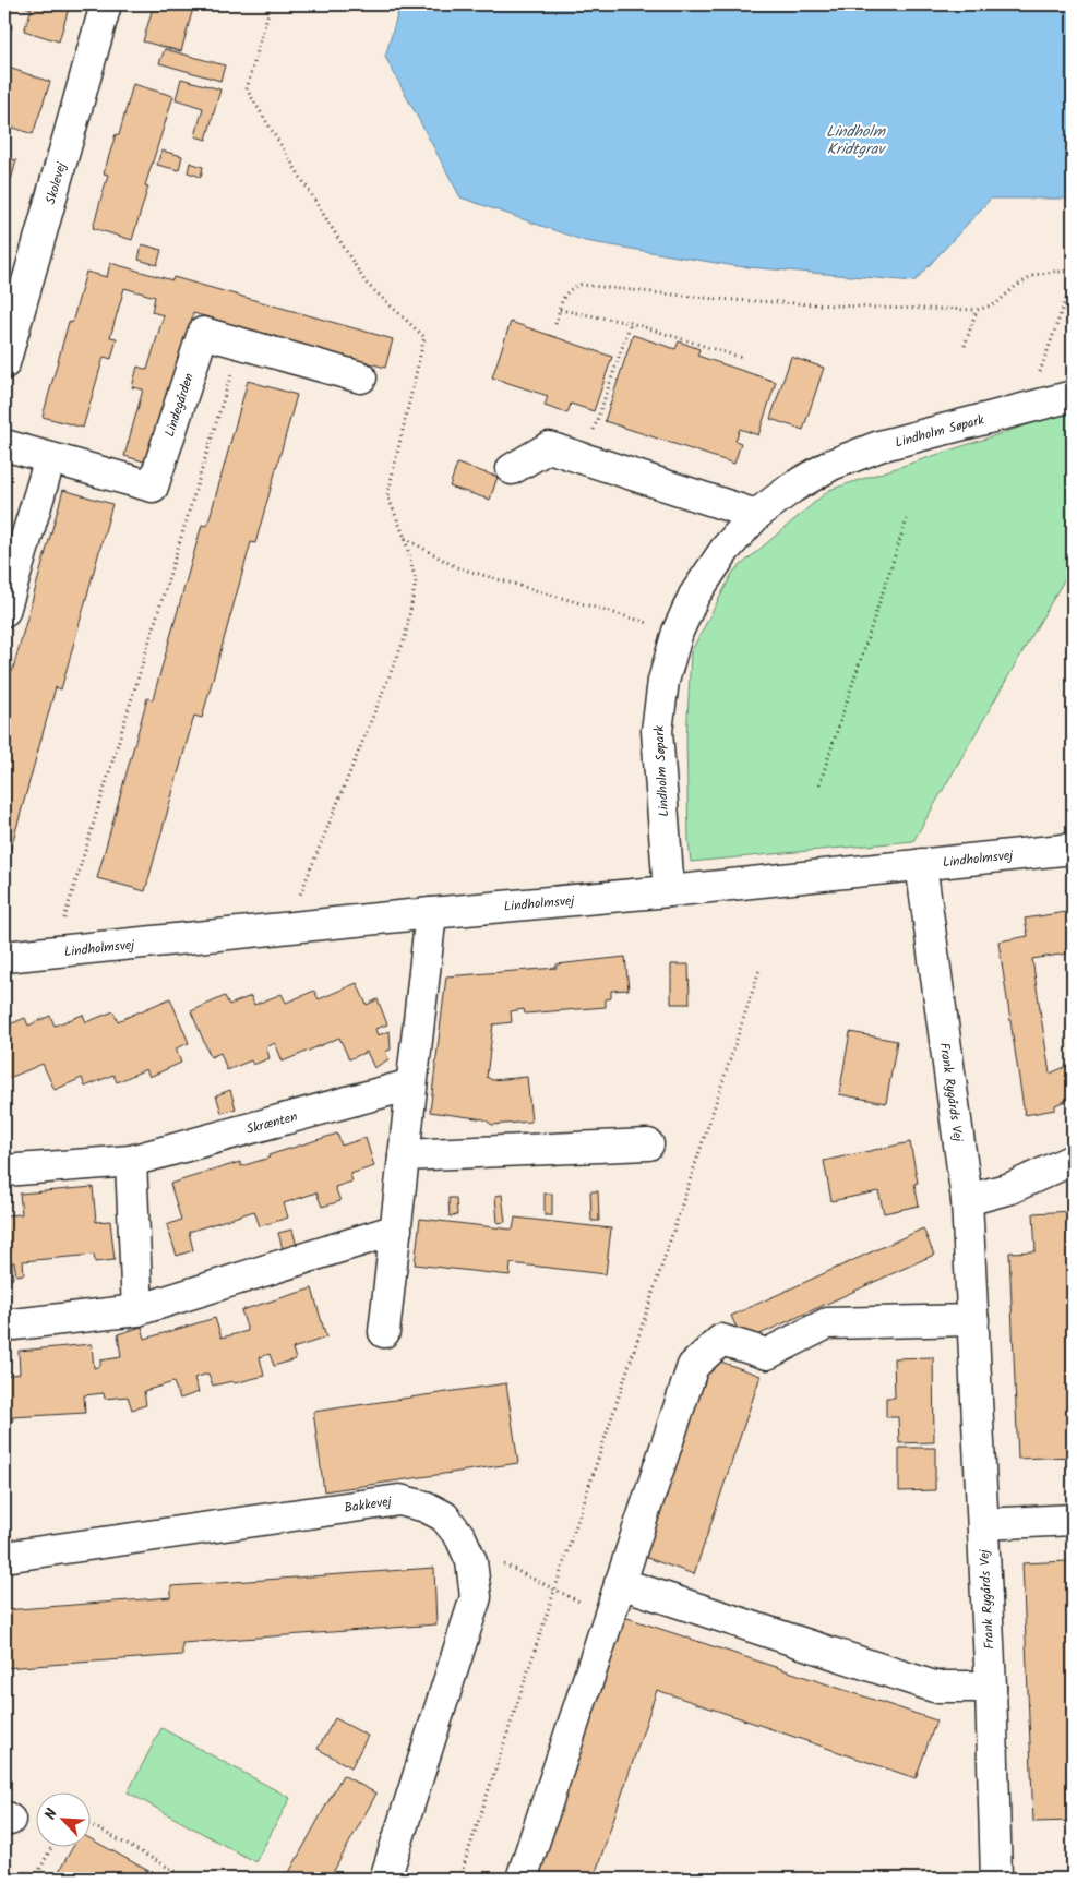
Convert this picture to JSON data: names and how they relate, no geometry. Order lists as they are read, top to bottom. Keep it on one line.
{"streets":{"street":["Skolevej","Lindegården","Lindholm Søpark","Lindholmsvej","Frank Rygårds Vej","Skrænten","Bakkevej"]},"crossings":[["Lindholm Søpark","Lindholmsvej"],["Lindholmsvej","Frank Rygårds Vej"]],"water":["Lindholm Kridtgrav"],"north":"top left"}
